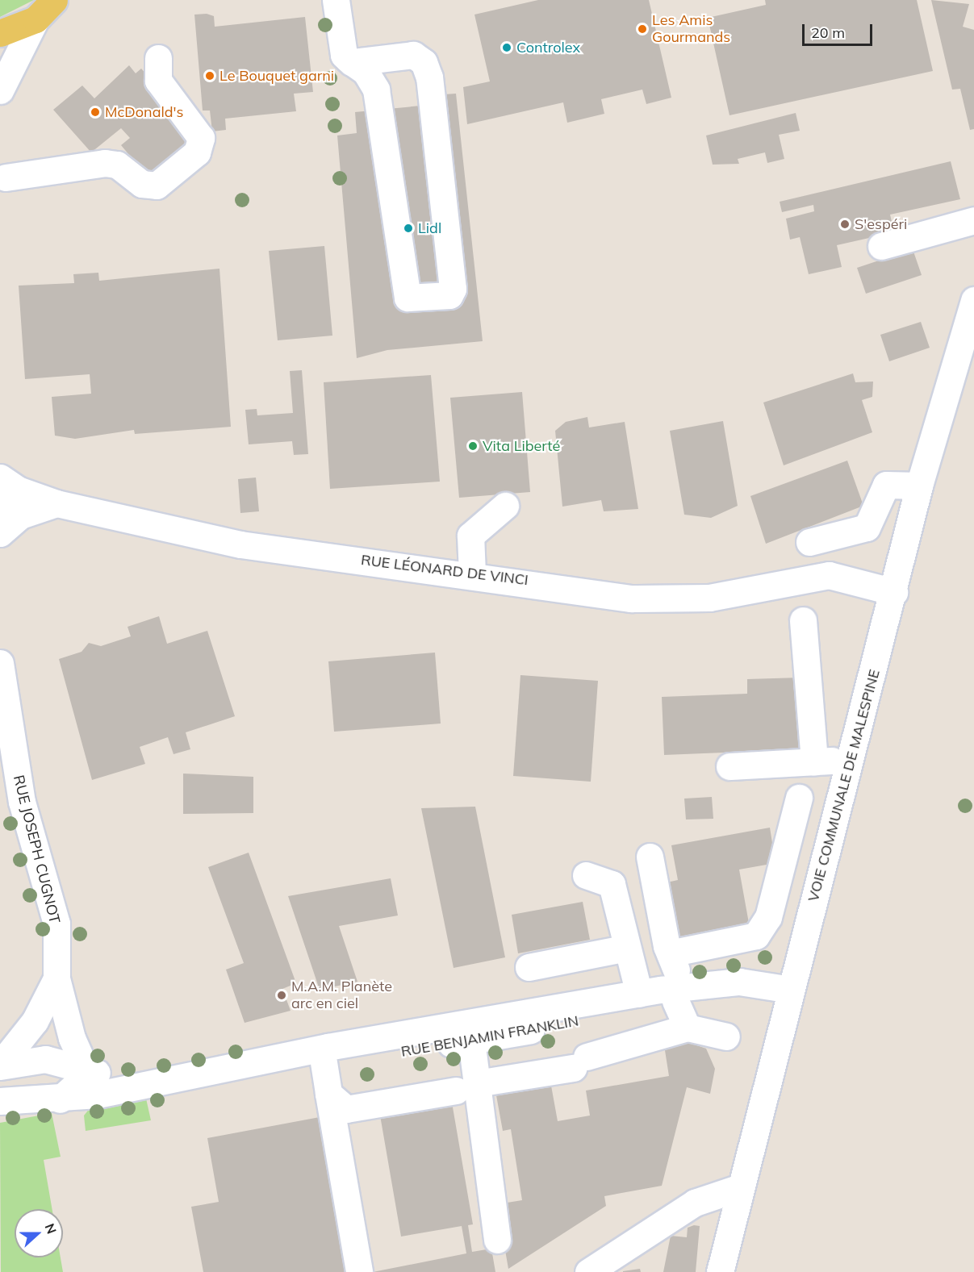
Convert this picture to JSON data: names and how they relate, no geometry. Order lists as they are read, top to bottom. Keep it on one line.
{"streets":{"street":["RUE LÉONARD DE VINCI","VOIE COMMUNALE DE MALESPINE","RUE JOSEPH CUGNOT","RUE BENJAMIN FRANKLIN"]},"crossings":[["RUE LÉONARD DE VINCI","VOIE COMMUNALE DE MALESPINE"],["VOIE COMMUNALE DE MALESPINE","RUE BENJAMIN FRANKLIN"]],"places":["Les Amis Gourmands","Controlex","Le Bouquet garni","McDonald's","S'espéri","Lidl","Vita Liberté","M.A.M. Planète arc en ciel"],"scale_bar":"20 m","north":"right"}
